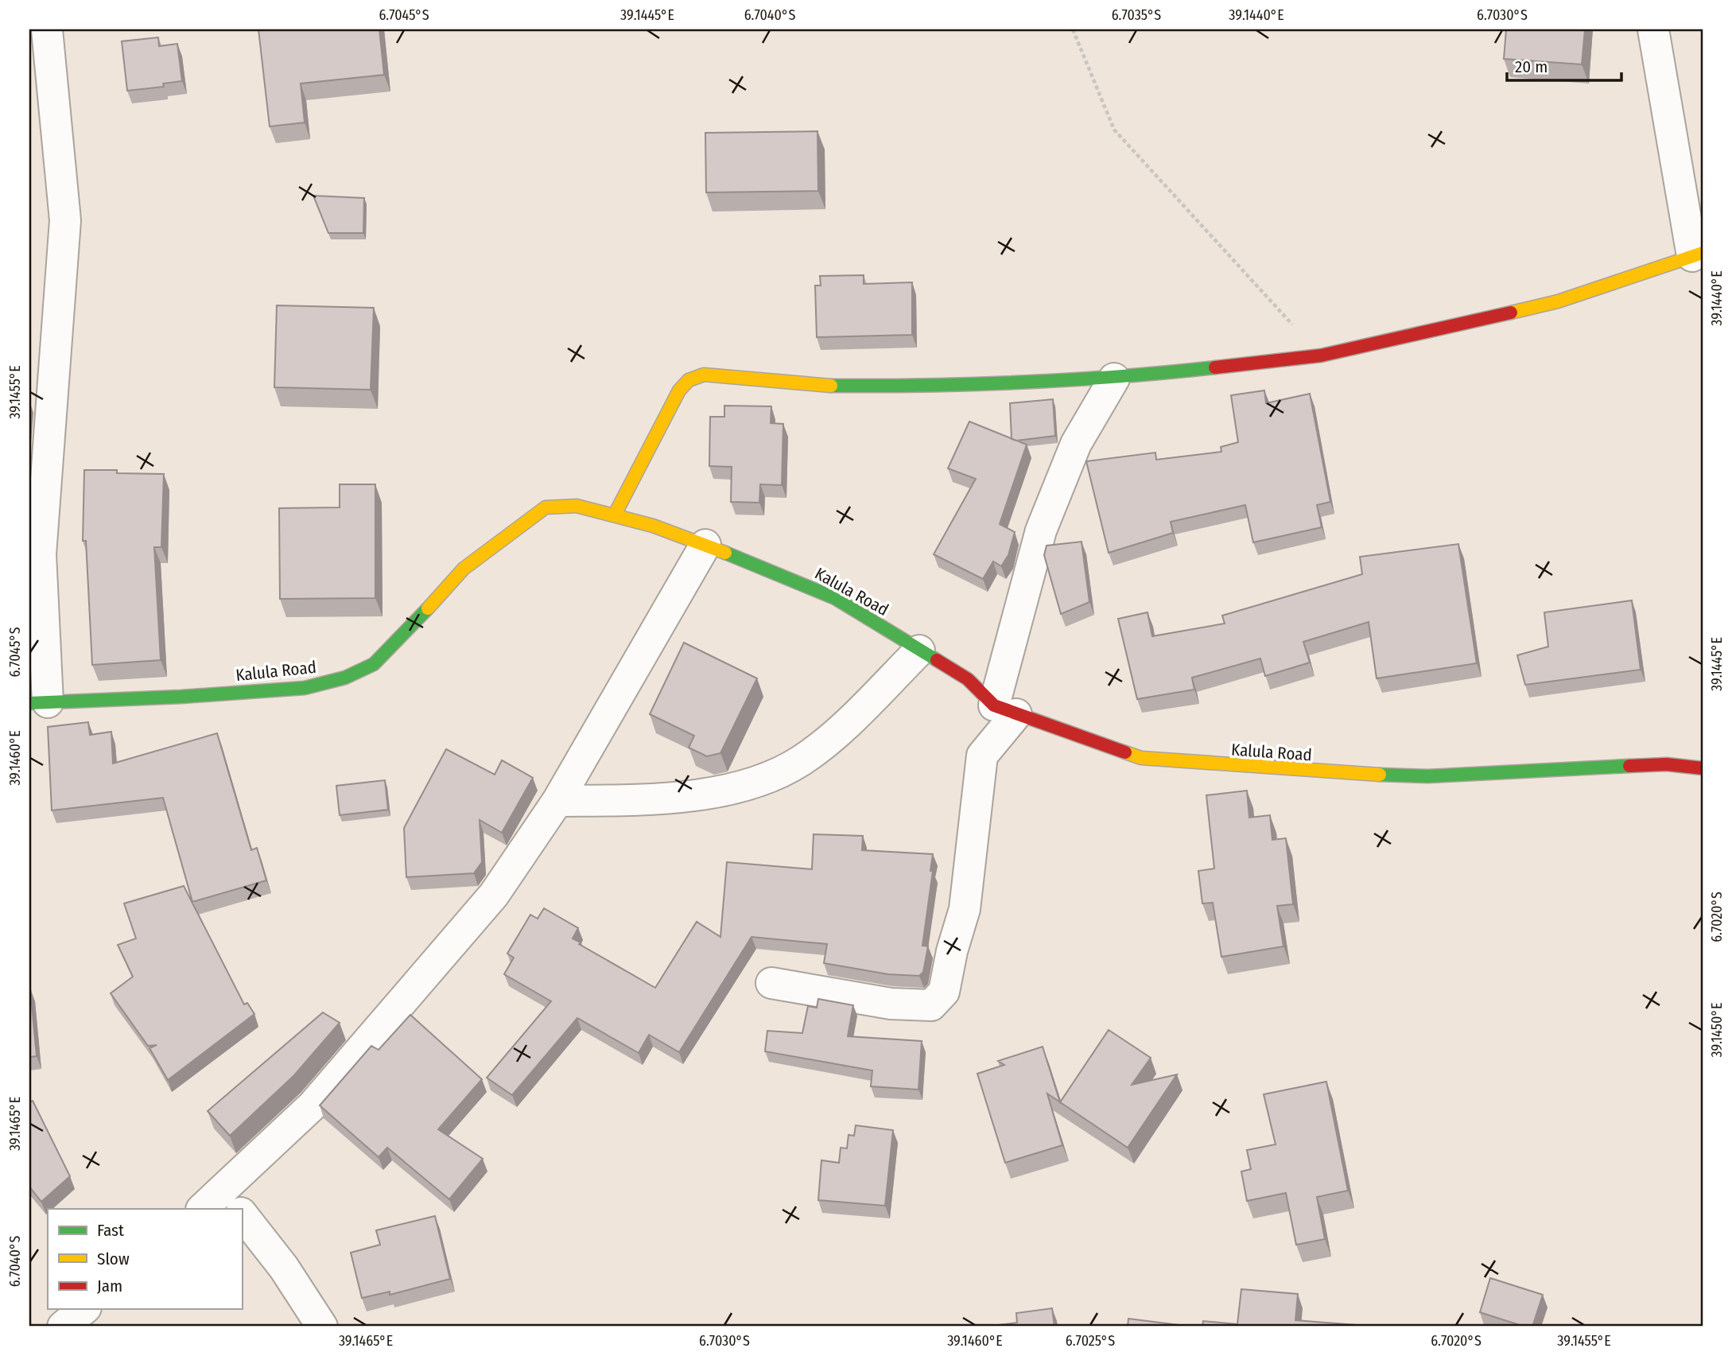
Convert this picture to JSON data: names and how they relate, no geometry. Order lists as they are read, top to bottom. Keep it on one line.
{"streets":{"street":["Kalula Road"]},"legend":["Fast","Slow","Jam"],"scale_bar":"20 m","coordinates":["6.7045°S","39.1445°E","6.7040°S","6.7035°S","39.1440°E","6.7030°S","39.1455°E","39.1460°E","6.7020°S","39.1450°E","39.1465°E","6.7025°S"]}
